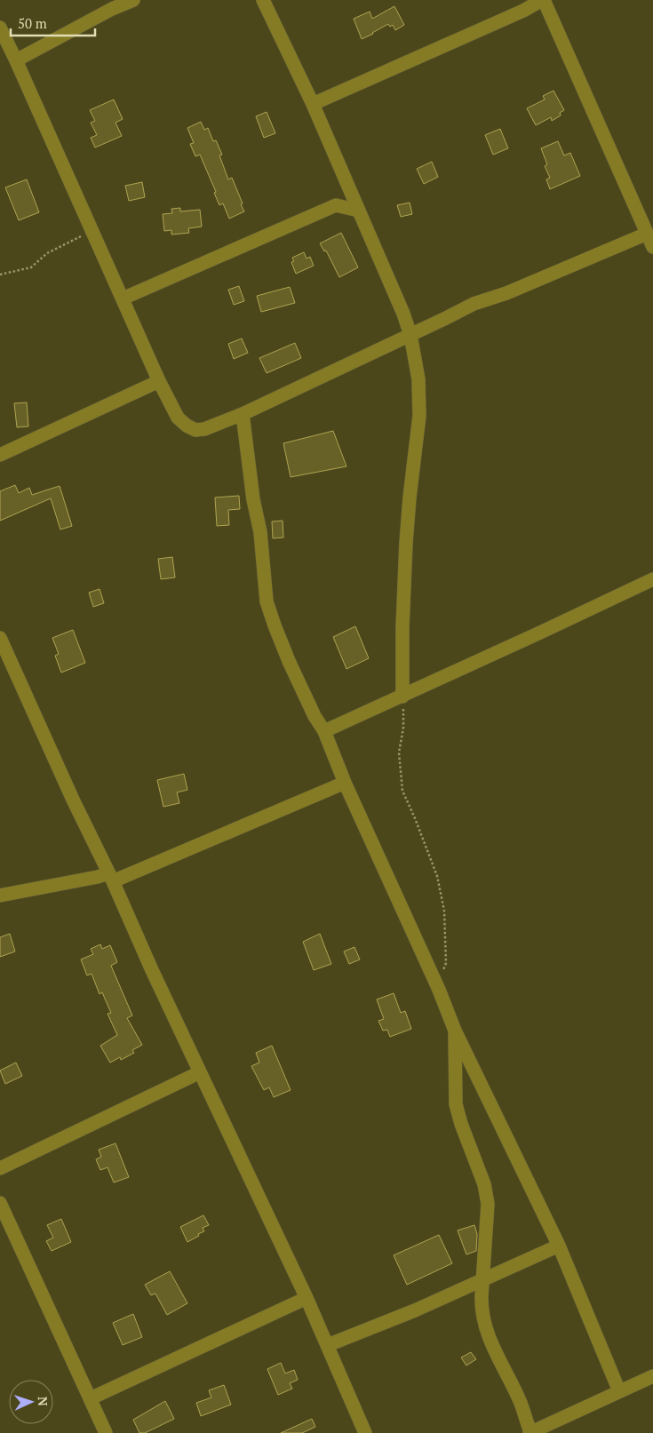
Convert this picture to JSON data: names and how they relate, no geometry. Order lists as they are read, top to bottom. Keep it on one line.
{"scale_bar":"50 m","north":"right"}
